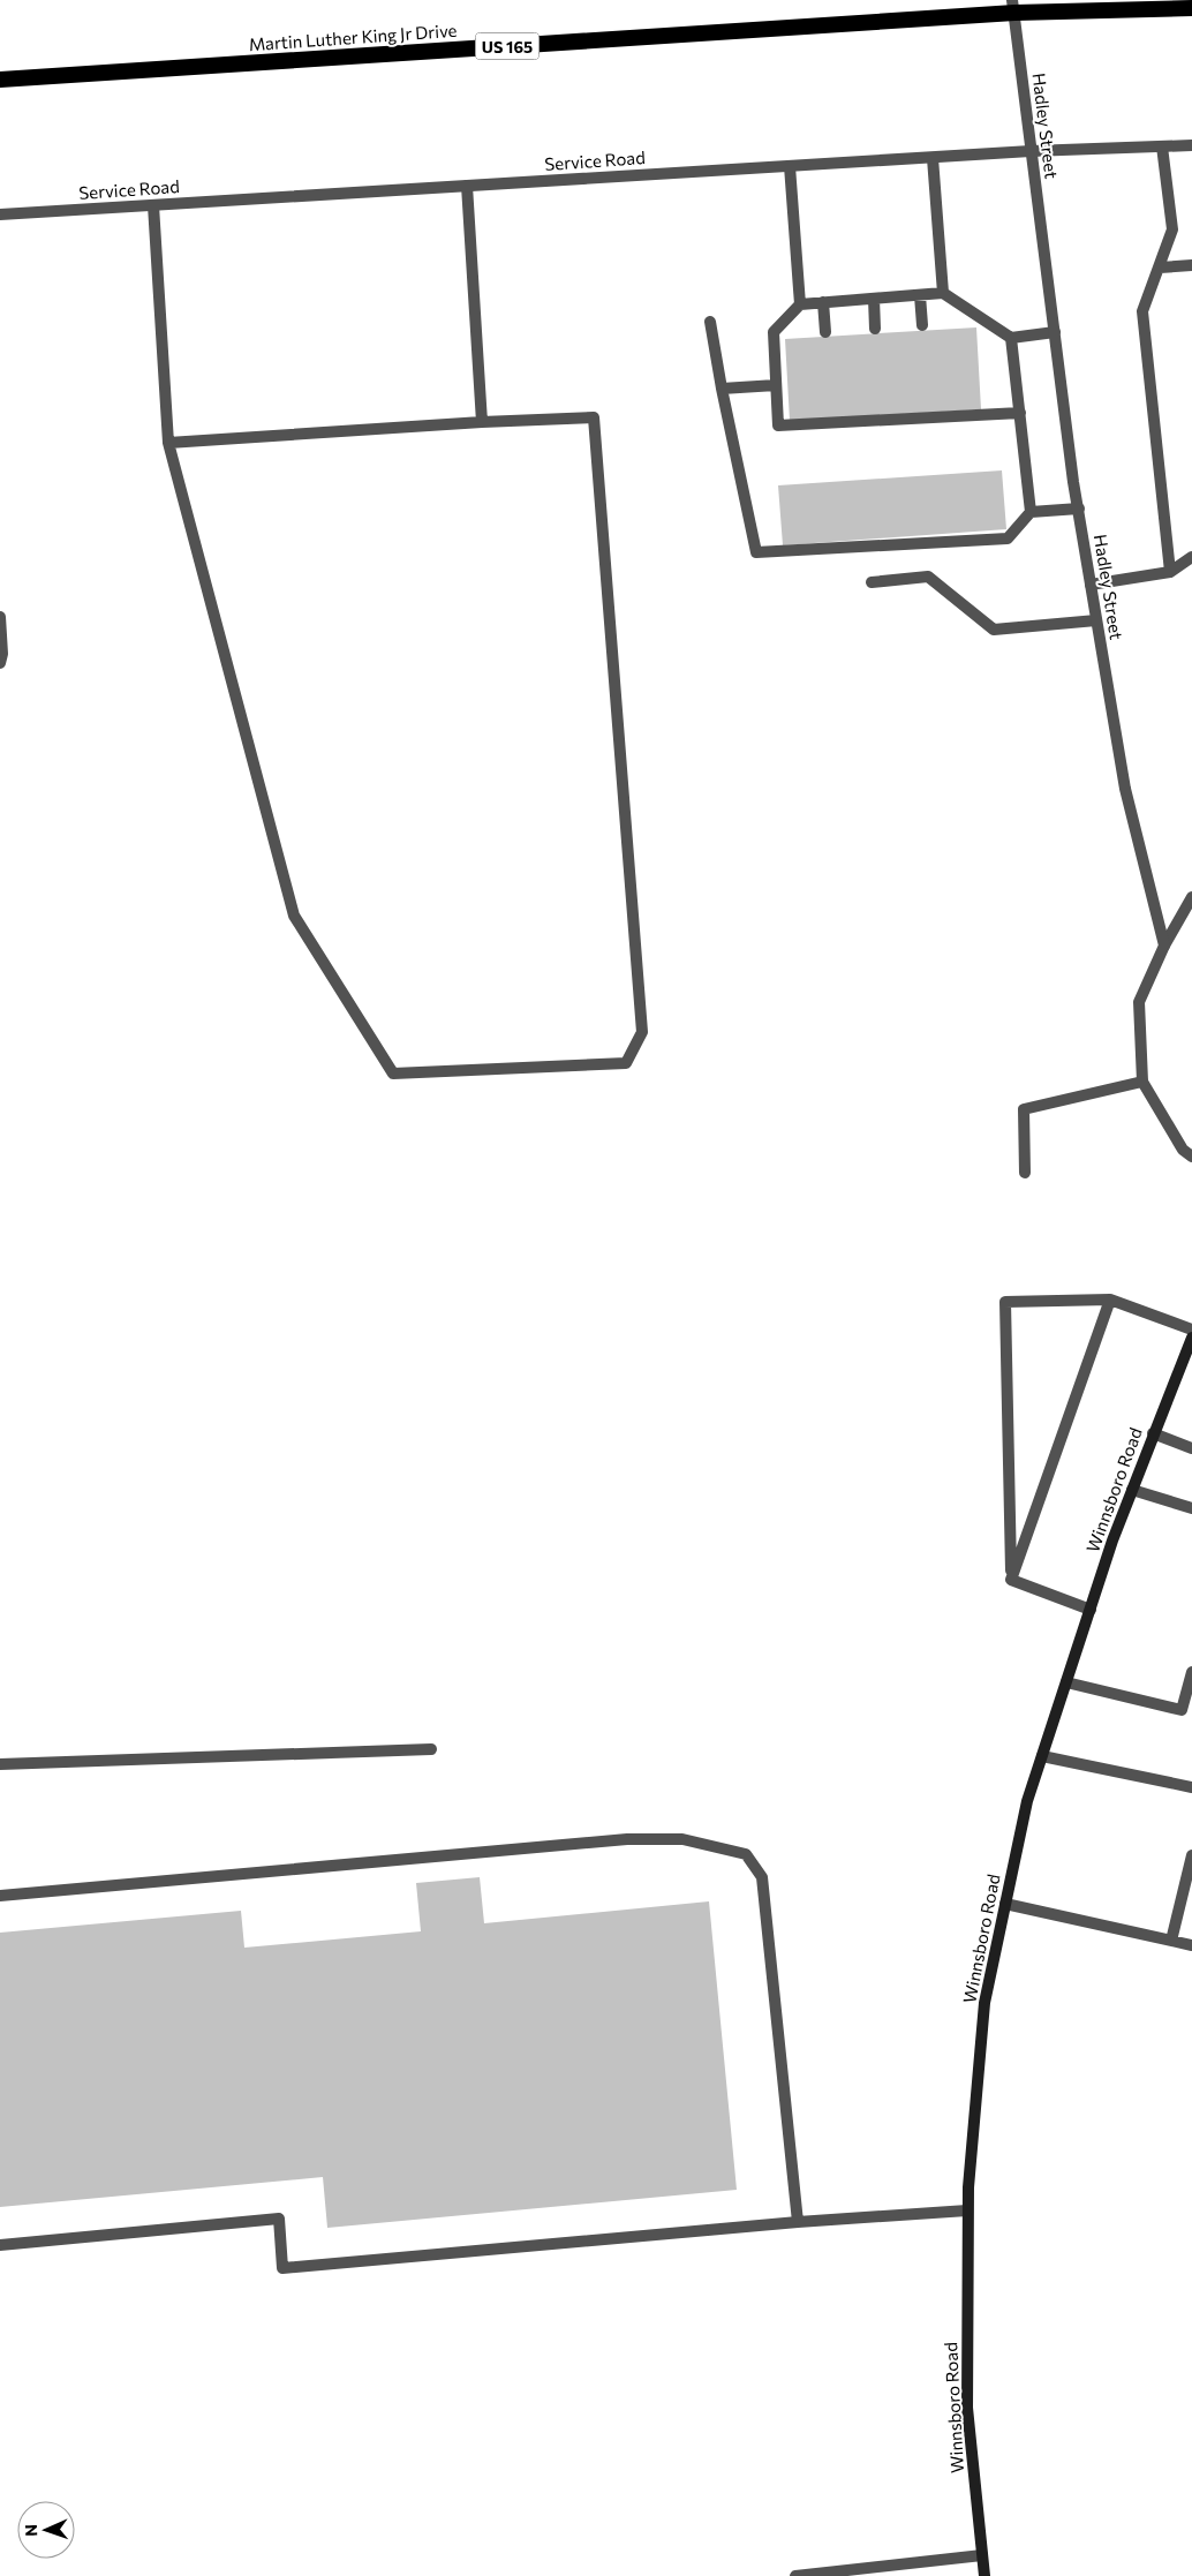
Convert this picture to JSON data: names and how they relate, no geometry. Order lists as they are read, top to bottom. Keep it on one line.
{"streets":{"highway":["Martin Luther King Jr Drive","US 165"],"main road":["Winnsboro Road"],"street":["Hadley Street","Service Road"]},"crossings":[["Martin Luther King Jr Drive","Hadley Street"],["Hadley Street","Service Road"]],"north":"left"}
